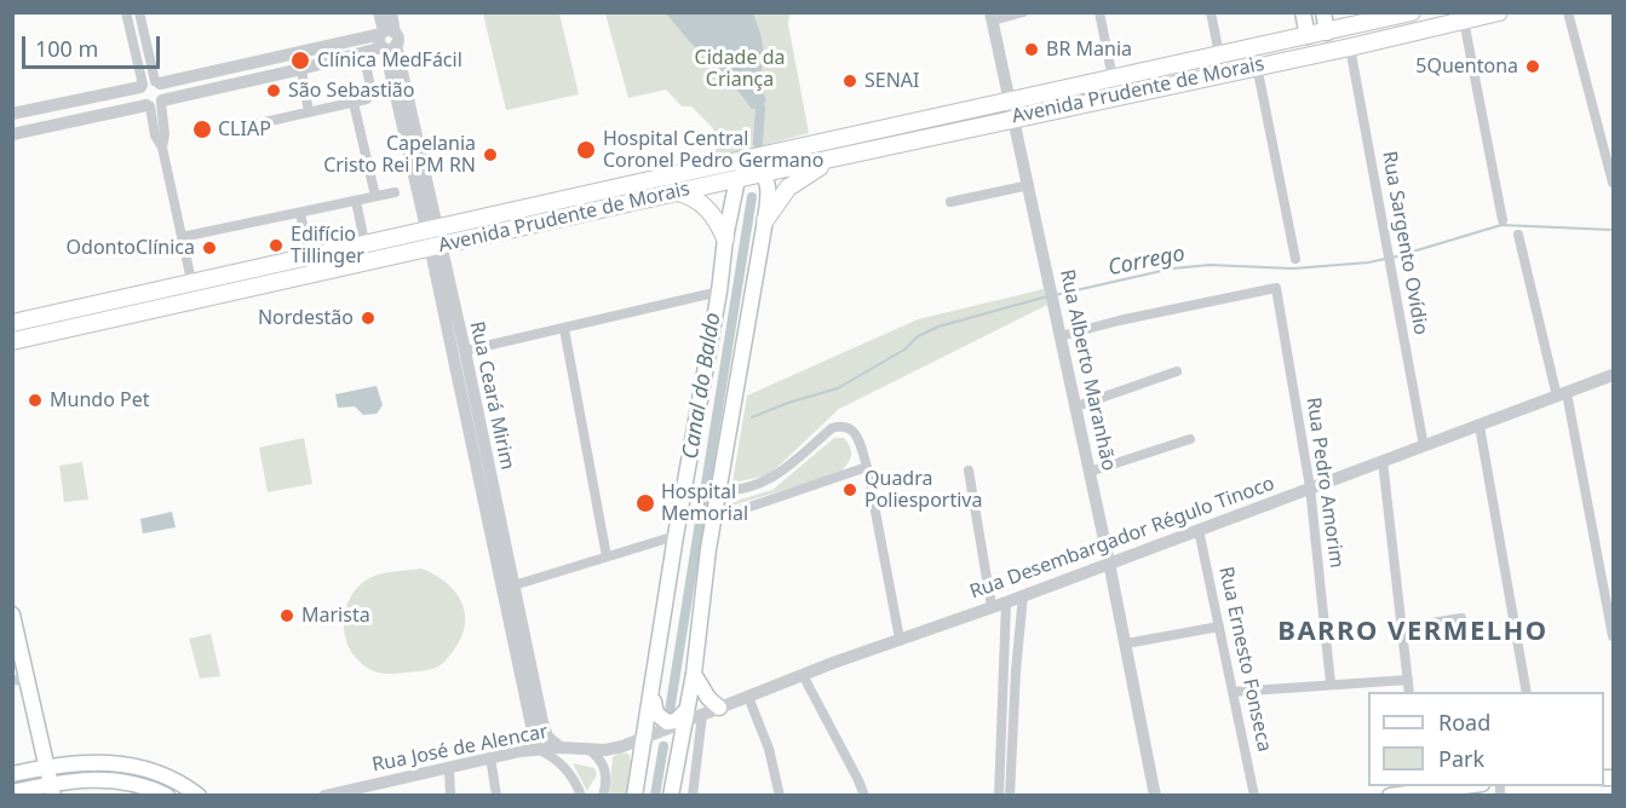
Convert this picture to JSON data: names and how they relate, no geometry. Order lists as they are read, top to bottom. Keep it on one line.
{"streets":{"main road":["Avenida Prudente de Morais"],"street":["Rua Sargento Ovídio","Rua Alberto Maranhão","Rua Ceará Mirim","Rua Pedro Amorim","Rua Desembargador Régulo Tinoco","Rua Ernesto Fonseca","Rua José de Alencar"]},"crossings":[["Avenida Prudente de Morais","Rua Sargento Ovídio"],["Avenida Prudente de Morais","Rua Alberto Maranhão"],["Avenida Prudente de Morais","Rua Ceará Mirim"],["Rua Sargento Ovídio","Rua Desembargador Régulo Tinoco"],["Rua Alberto Maranhão","Rua Pedro Amorim"],["Rua Alberto Maranhão","Rua Desembargador Régulo Tinoco"],["Rua Ceará Mirim","Rua José de Alencar"],["Rua Pedro Amorim","Rua Desembargador Régulo Tinoco"],["Rua Desembargador Régulo Tinoco","Rua Ernesto Fonseca"],["Rua Desembargador Régulo Tinoco","Rua José de Alencar"]],"districts":["BARRO VERMELHO"],"water":["Corrego","Canal do Baldo"],"parks":["Cidade da Criança"],"places":["BR Mania","Clínica MedFácil","5Quentona","SENAI","São Sebastião","CLIAP","Hospital Central Coronel Pedro Germano","Capelania Cristo Rei PM RN","Edifício Tillinger","OdontoClínica","Nordestão","Mundo Pet","Quadra Poliesportiva","Hospital Memorial","Marista"],"legend":["Road","Park"],"scale_bar":"100 m"}
